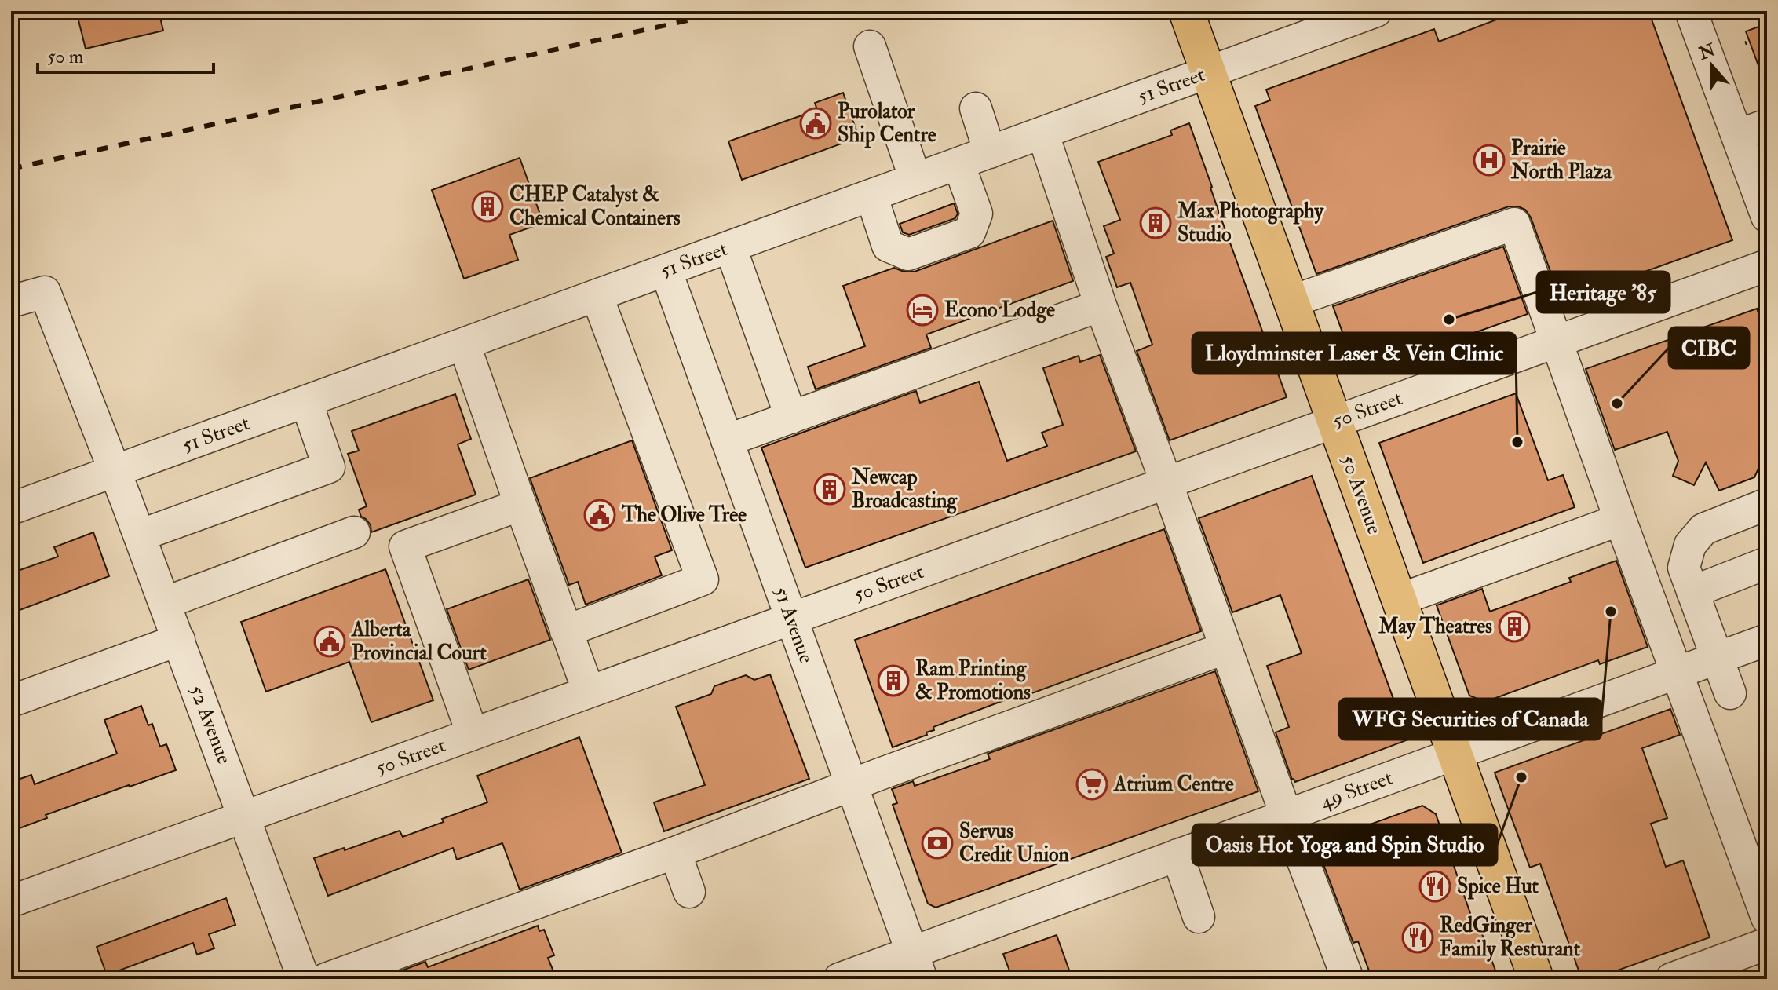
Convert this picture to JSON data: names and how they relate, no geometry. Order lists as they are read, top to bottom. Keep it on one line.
{"streets":{"main road":["50 Avenue"],"street":["51 Street","50 Street","51 Avenue","52 Avenue","49 Street"]},"crossings":[["51 Street","50 Avenue"],["51 Street","51 Avenue"],["51 Street","52 Avenue"],["50 Street","50 Avenue"],["50 Street","51 Avenue"],["50 Street","52 Avenue"],["50 Avenue","49 Street"],["51 Avenue","49 Street"]],"places":{"public building":["Purolator Ship Centre","The Olive Tree","Alberta Provincial Court"],"hospital":["Prairie North Plaza"],"building":["CHEP Catalyst & Chemical Containers","Max Photography Studio","Newcap Broadcasting","May Theatres","Ram Printing & Promotions"],"hotel":["Econo Lodge"],"other":["Heritage ’85","CIBC","Lloydminster Laser & Vein Clinic","WFG Securities of Canada","Oasis Hot Yoga and Spin Studio"],"supermarket":["Atrium Centre"],"bank":["Servus Credit Union"],"restaurant":["Spice Hut","RedGinger Family Resturant"]},"scale_bar":"50 m","north":"top"}
